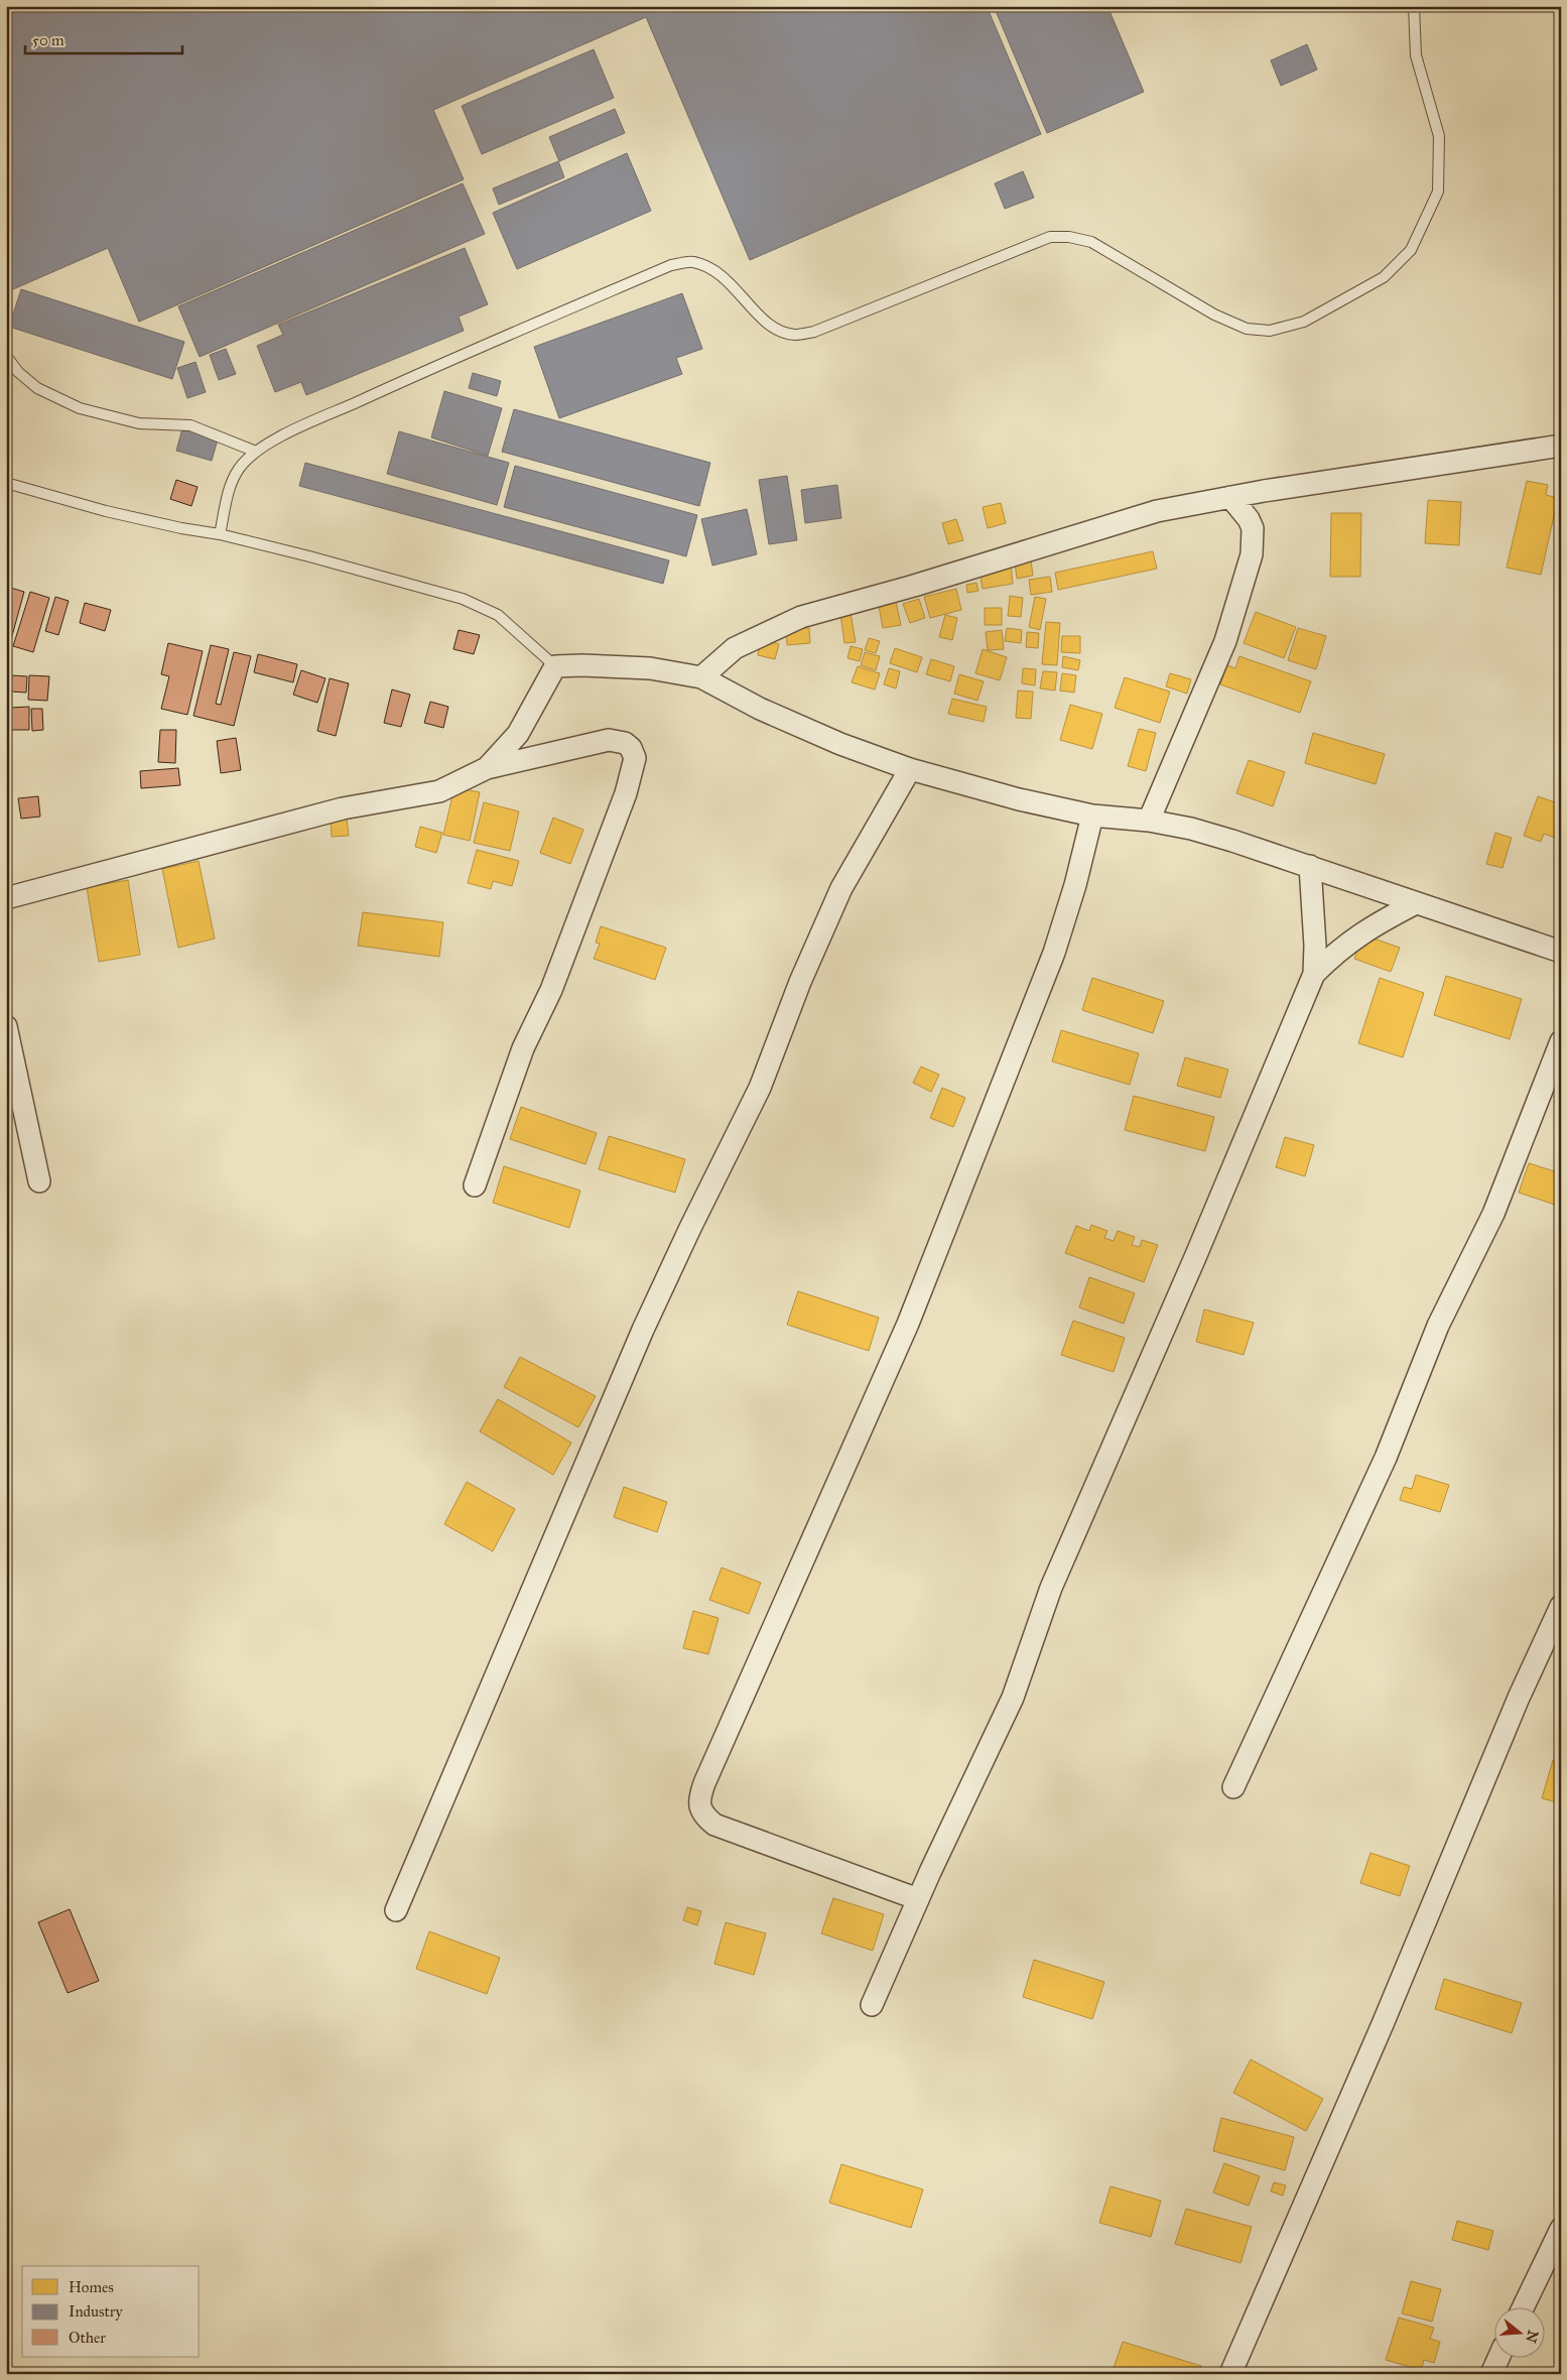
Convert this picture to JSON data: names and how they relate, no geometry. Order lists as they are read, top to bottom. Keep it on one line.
{"legend":["Homes","Industry","Other"],"scale_bar":"50 m","north":"right"}
